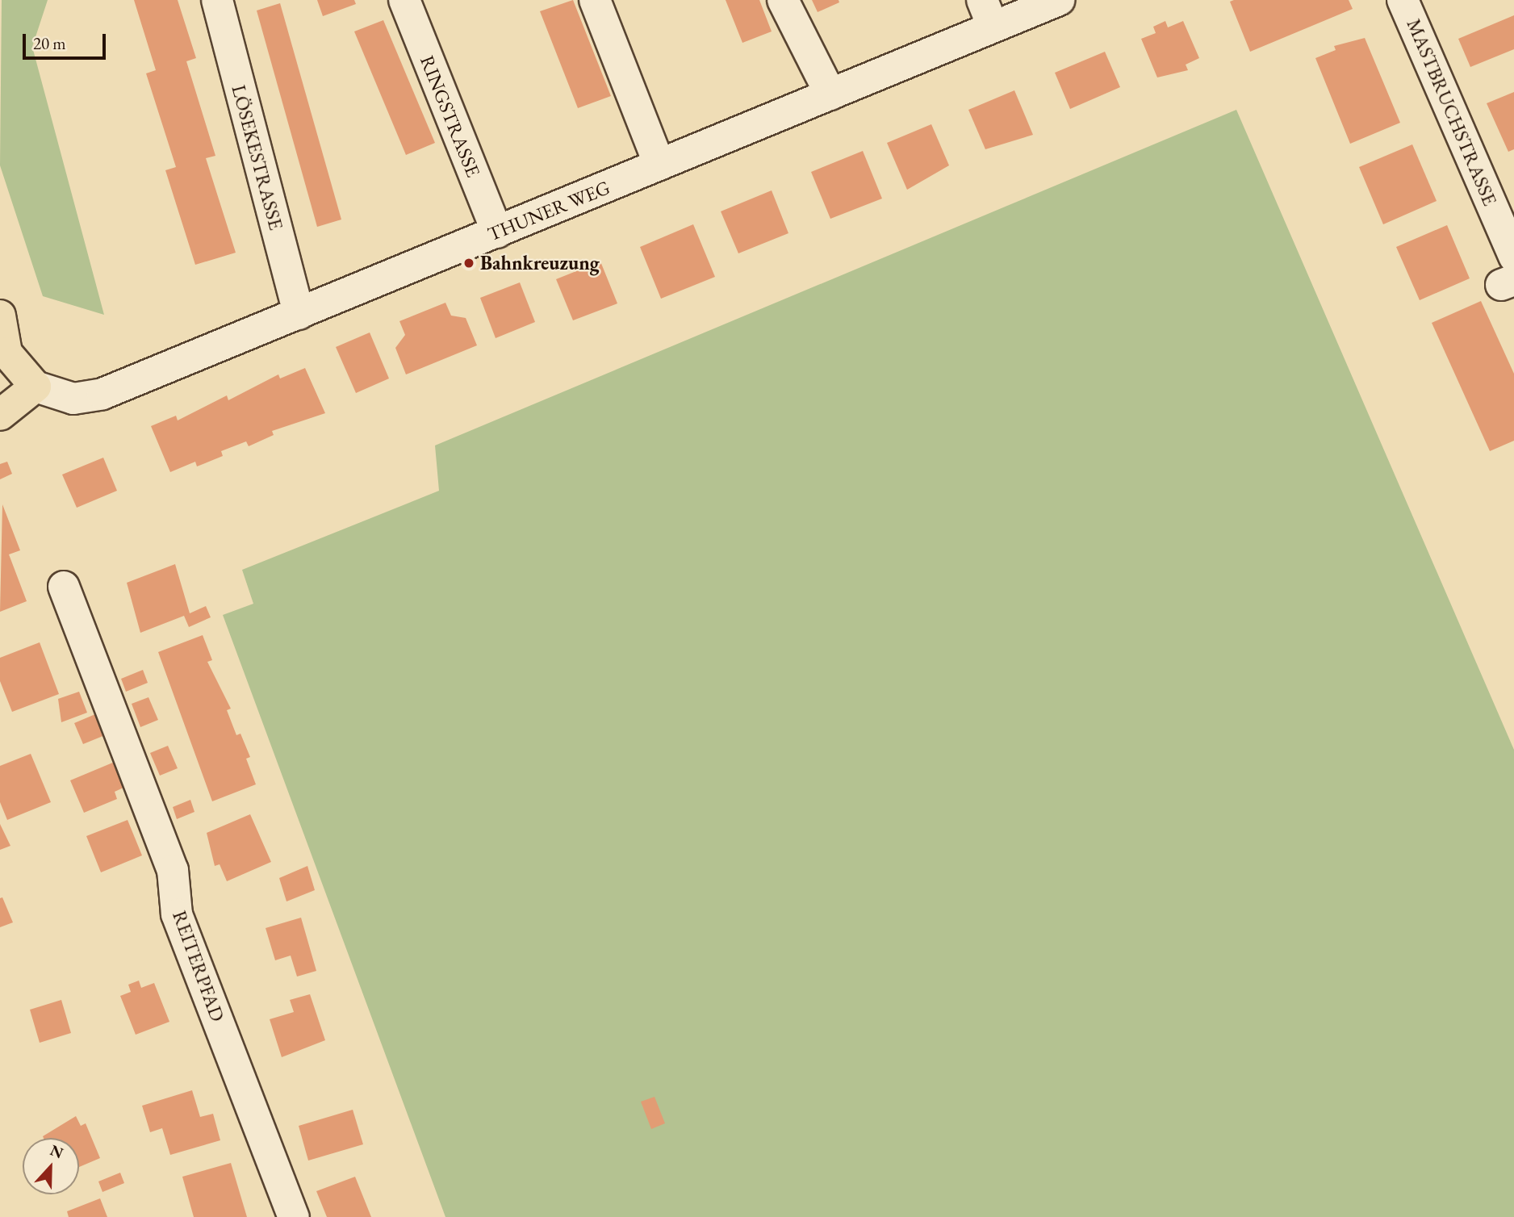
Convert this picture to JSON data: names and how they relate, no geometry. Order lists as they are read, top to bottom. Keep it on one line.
{"streets":{"street":["MASTBRUCHSTRASSE","RINGSTRASSE","LÖSEKESTRASSE","THUNER WEG","REITERPFAD"]},"crossings":[["RINGSTRASSE","THUNER WEG"],["LÖSEKESTRASSE","THUNER WEG"]],"places":["Bahnkreuzung"],"scale_bar":"20 m","north":"top"}
